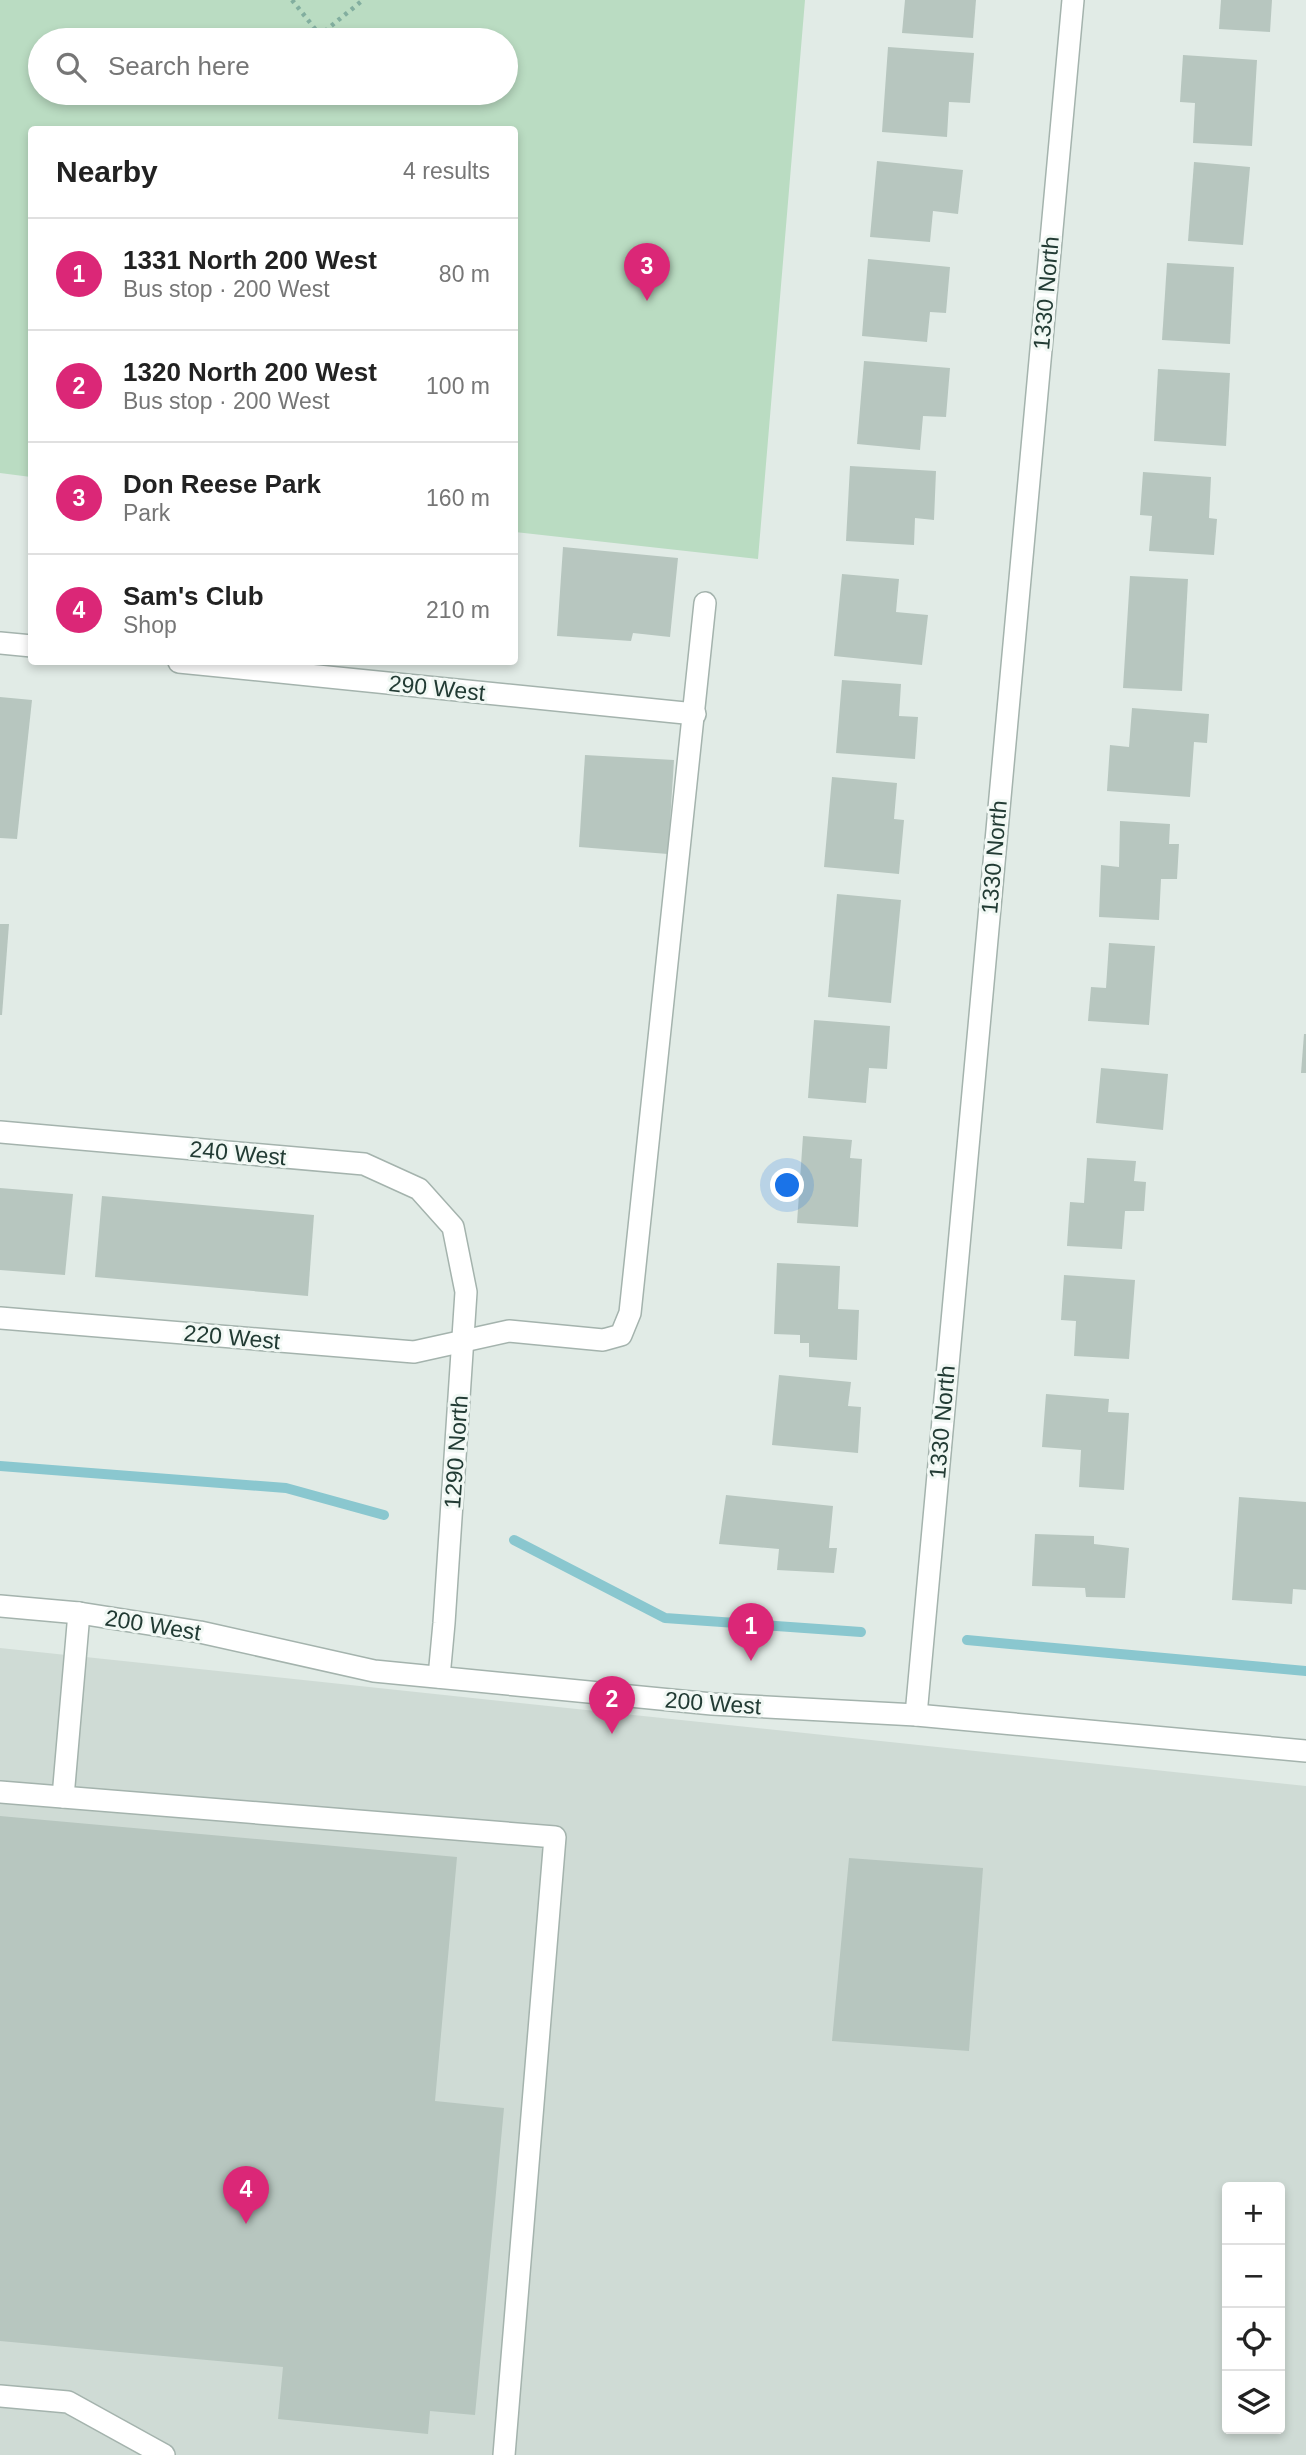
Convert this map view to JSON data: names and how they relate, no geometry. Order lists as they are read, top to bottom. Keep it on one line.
{"streets":{"street":["1330 North","290 West","240 West","220 West","1290 North","200 West"]},"crossings":[["1330 North","200 West"],["290 West","220 West"],["240 West","1290 North"],["220 West","1290 North"],["1290 North","200 West"]],"page":{"search":"Search here","heading":["Nearby","4 results"],"list":[{"mark":"1","name":"1331 North 200 West","note":"Bus stop · 200 West","value":"80 m"},{"mark":"2","name":"1320 North 200 West","note":"Bus stop · 200 West","value":"100 m"},{"mark":"3","name":"Don Reese Park","note":"Park","value":"160 m"},{"mark":"4","name":"Sam's Club","note":"Shop","value":"210 m"}],"pins":["3","1","2","4"],"map_buttons":["+","−"]}}
